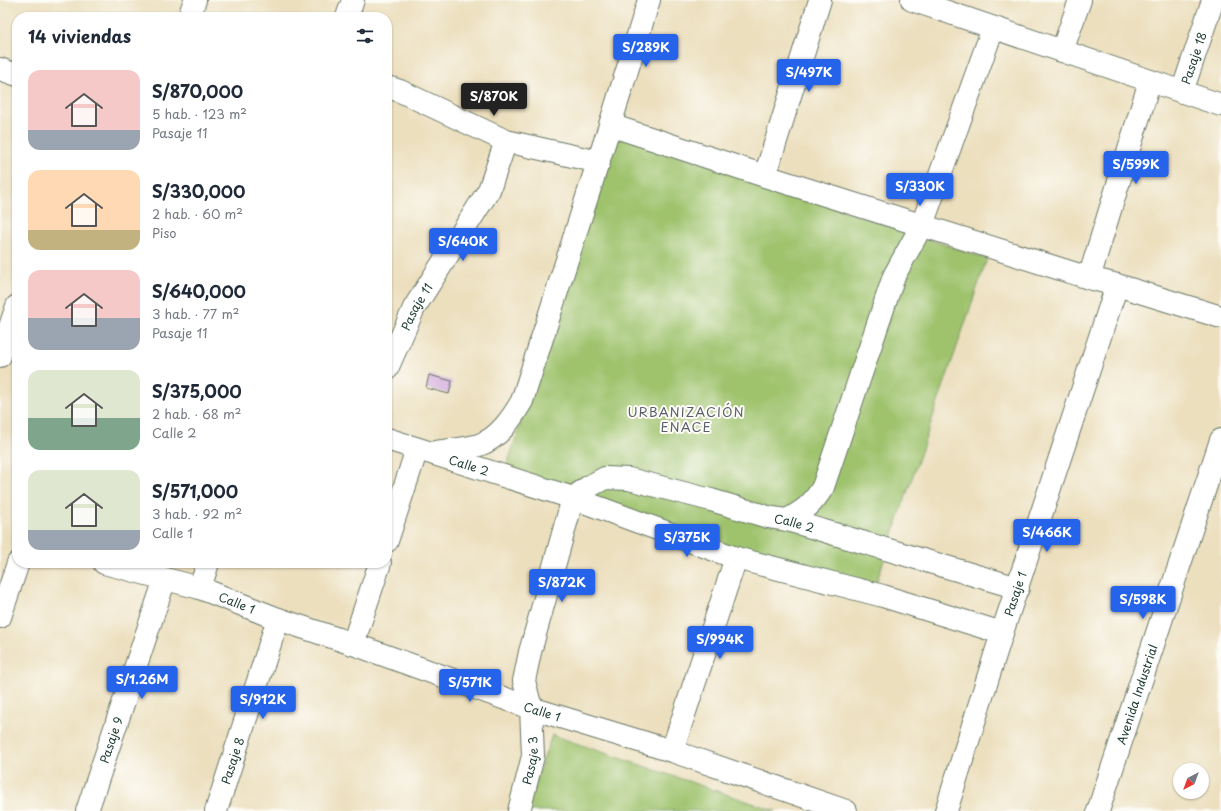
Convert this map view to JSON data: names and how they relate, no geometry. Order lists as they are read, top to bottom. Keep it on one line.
{"streets":{"street":["Pasaje 18","Pasaje 11","Calle 2","Pasaje 1","Calle 1","Avenida Industrial","Pasaje 9","Pasaje 8","Pasaje 3"]},"crossings":[["Calle 2","Pasaje 1"],["Calle 2","Pasaje 3"],["Calle 1","Pasaje 9"],["Calle 1","Pasaje 8"],["Calle 1","Pasaje 3"]],"districts":["URBANIZACIÓN ENACE"],"north":"bottom left","page":{"heading":"14 viviendas","price":["S/289K","S/497K","S/870K","S/599K","S/330K","S/640K","S/466K","S/375K","S/872K","S/598K","S/994K","S/1.26M","S/571K","S/912K"],"list":[{"name":"S/870,000","note":"5 hab. · 123 m² · Pasaje 11"},{"name":"S/330,000","note":"2 hab. · 60 m² · Piso"},{"name":"S/640,000","note":"3 hab. · 77 m² · Pasaje 11"},{"name":"S/375,000","note":"2 hab. · 68 m² · Calle 2"},{"name":"S/571,000","note":"3 hab. · 92 m² · Calle 1"}]}}
